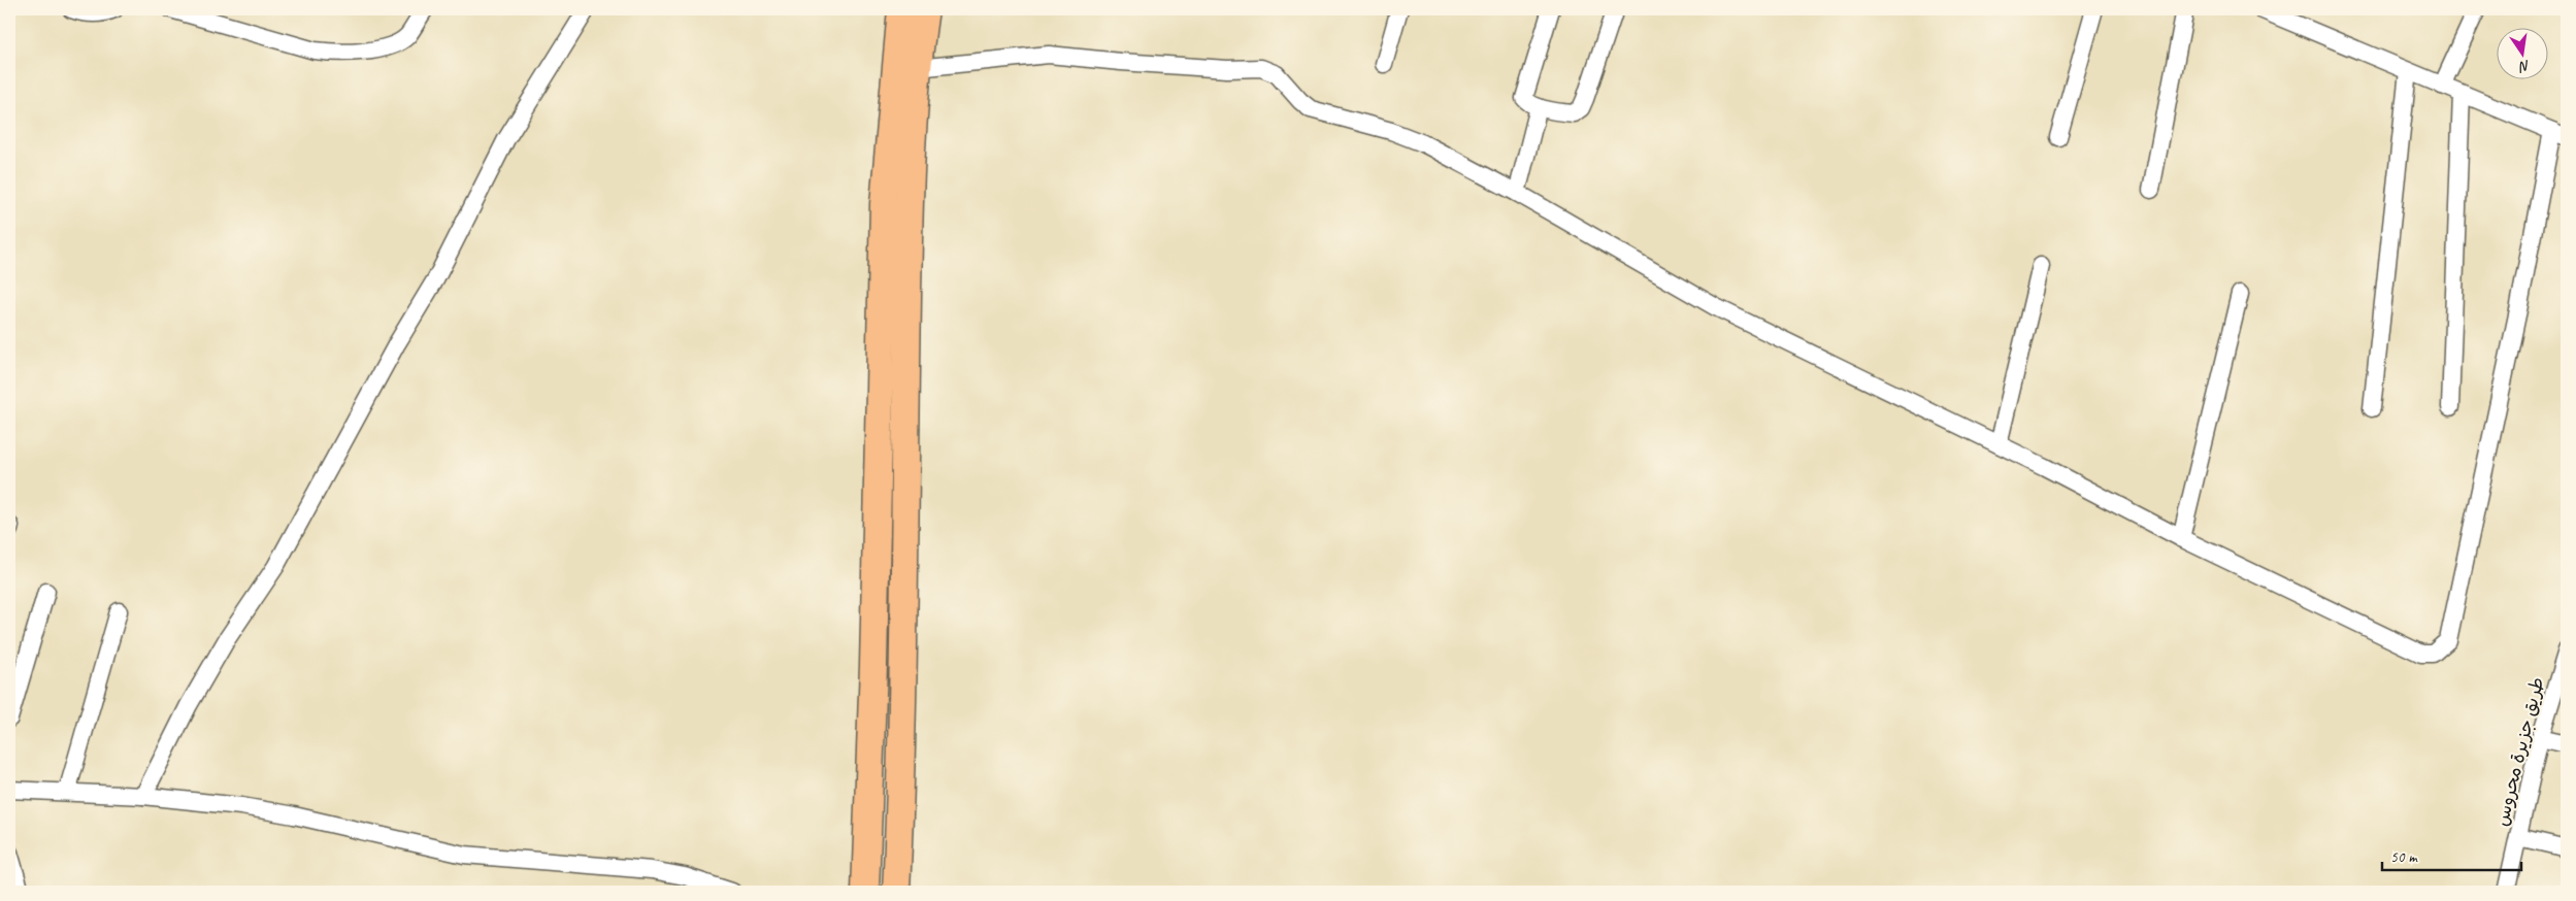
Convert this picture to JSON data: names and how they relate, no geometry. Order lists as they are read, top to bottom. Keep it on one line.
{"streets":{"street":["طريق جزيرة محروس"]},"scale_bar":"50 m","north":"bottom"}
